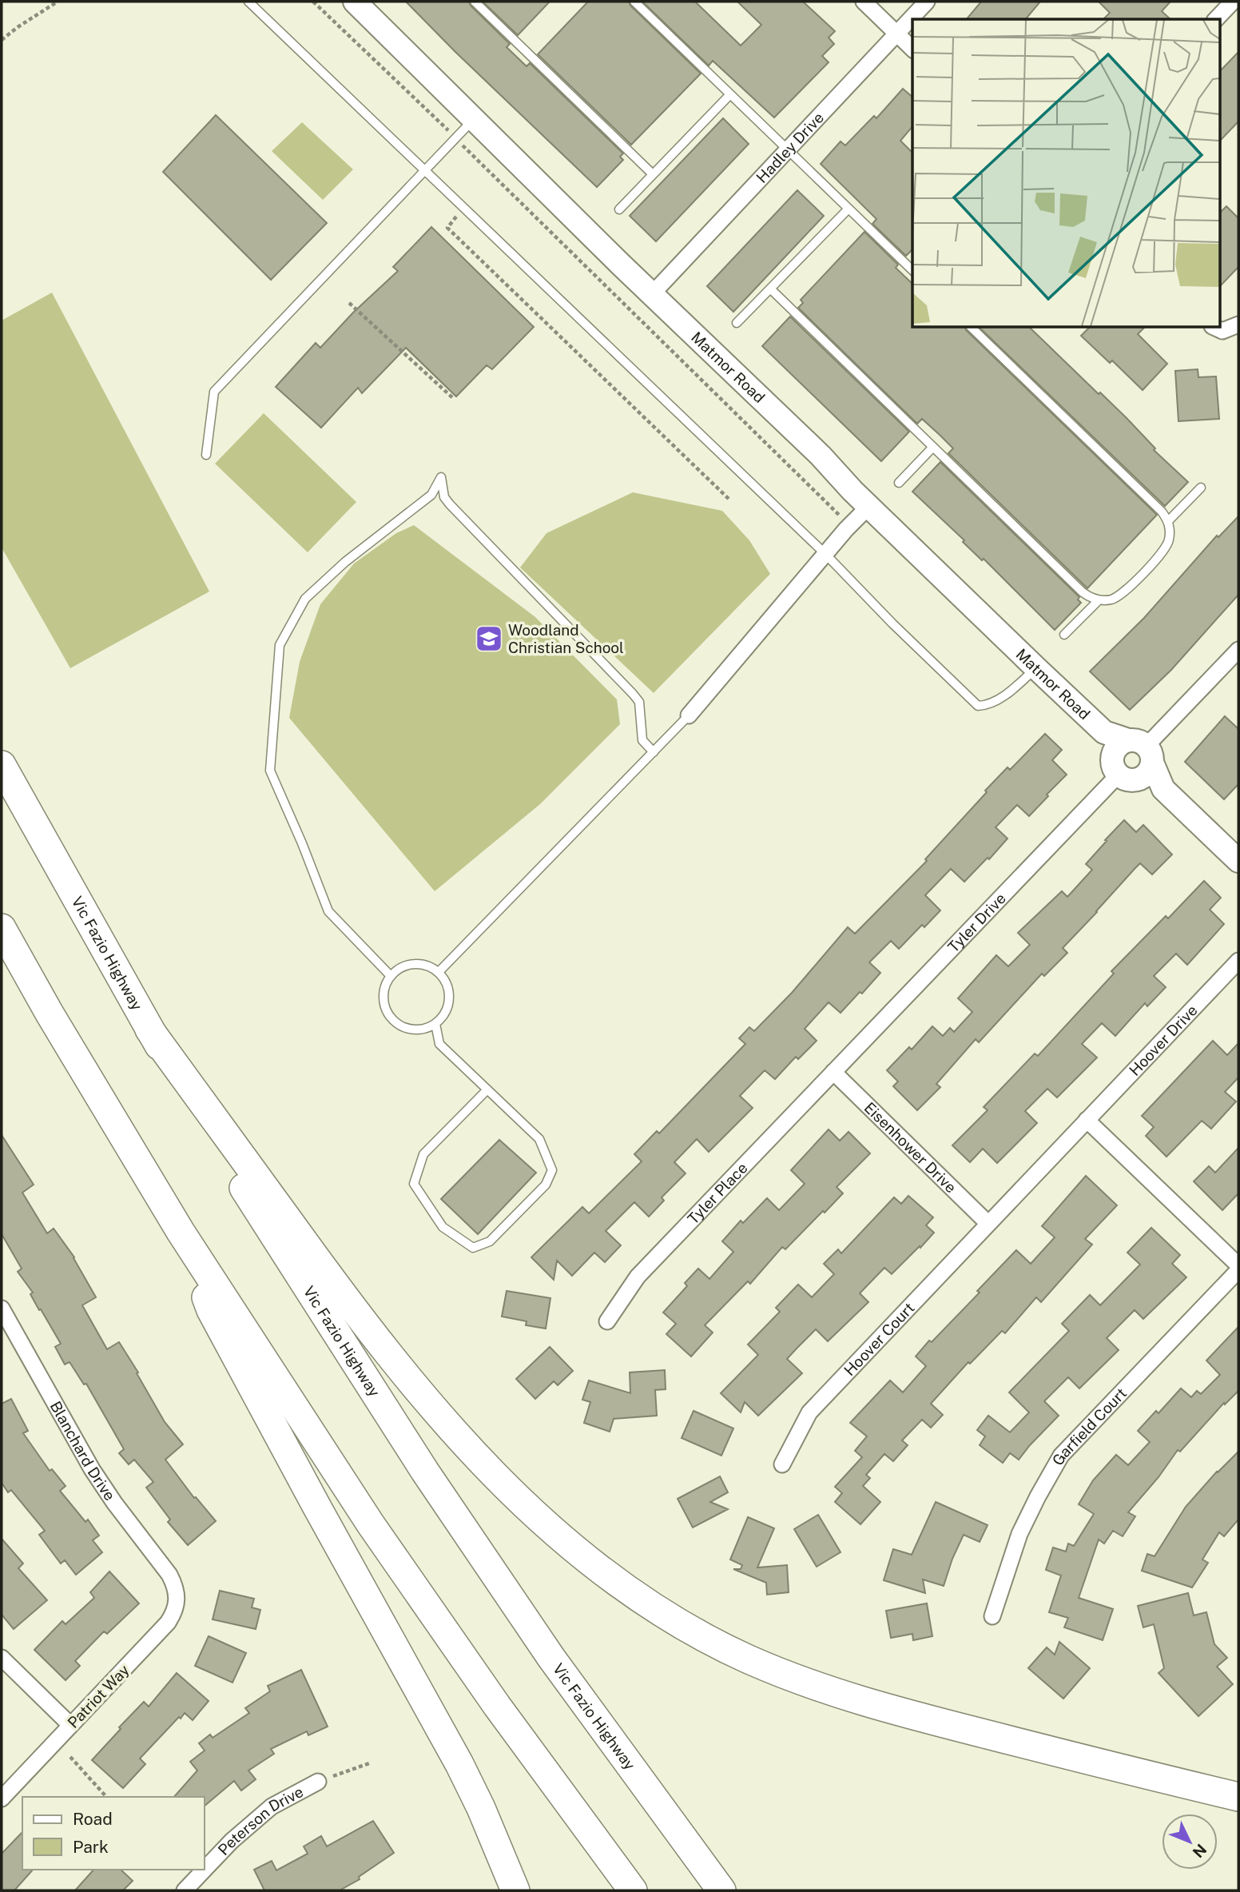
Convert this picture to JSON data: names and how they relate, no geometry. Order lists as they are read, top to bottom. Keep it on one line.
{"streets":{"highway":["Vic Fazio Highway"],"street":["Hadley Drive","Matmor Road","Tyler Drive","Hoover Drive","Eisenhower Drive","Tyler Place","Hoover Court","Garfield Court","Blanchard Drive","Patriot Way","Peterson Drive"]},"crossings":[["Hadley Drive","Matmor Road"],["Matmor Road","Tyler Drive"],["Tyler Drive","Eisenhower Drive"],["Tyler Drive","Tyler Place"],["Hoover Drive","Eisenhower Drive"],["Hoover Drive","Hoover Court"],["Eisenhower Drive","Tyler Place"],["Eisenhower Drive","Hoover Court"],["Blanchard Drive","Patriot Way"]],"places":{"school or university":["Woodland Christian School"]},"legend":["Road","Park"],"north":"bottom right"}
